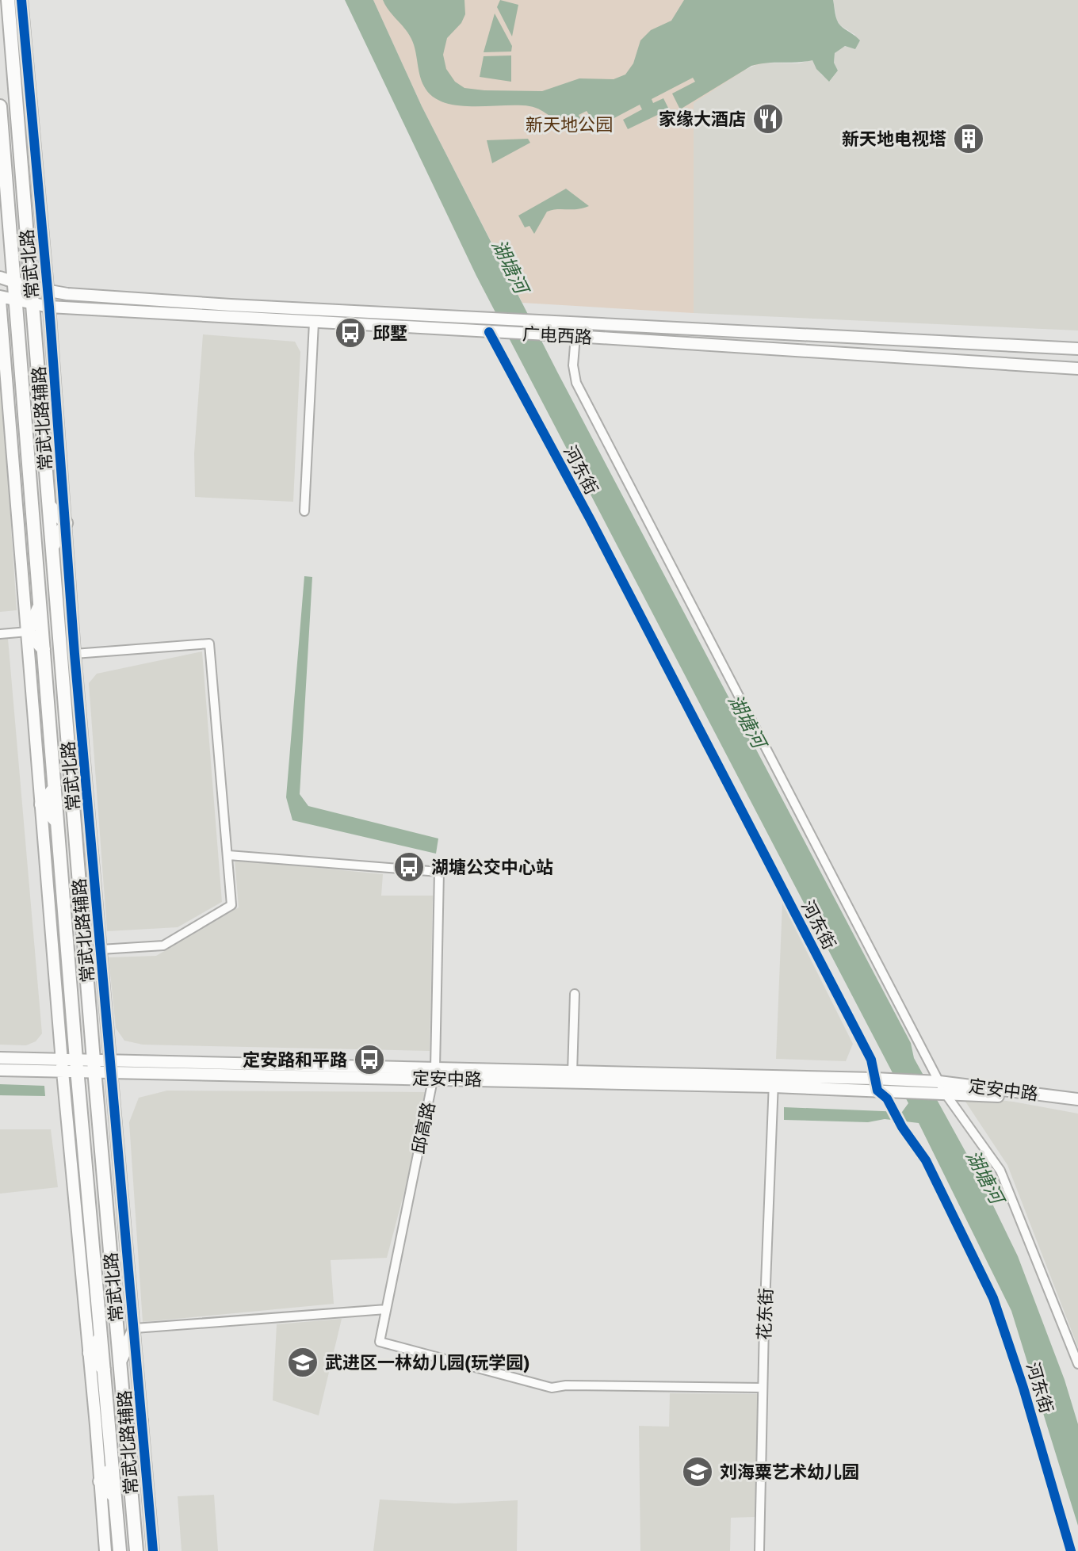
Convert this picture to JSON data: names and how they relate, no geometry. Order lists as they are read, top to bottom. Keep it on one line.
{"streets":{"main road":["常武北路","广电西路","常武北路辅路","定安中路"],"street":["河东街","邱高路","花东街"]},"crossings":[["常武北路","广电西路"],["常武北路","定安中路"],["广电西路","常武北路辅路"],["广电西路","河东街"],["常武北路辅路","定安中路"],["河东街","定安中路"],["定安中路","邱高路"],["定安中路","花东街"],["邱高路","花东街"]],"water":["湖塘河"],"parks":["新天地公园"],"places":{"restaurant":["家缘大酒店"],"building":["新天地电视塔"],"bus stop":["邱墅","湖塘公交中心站","定安路和平路"],"school or university":["武进区一林幼儿园(玩学园)","刘海粟艺术幼儿园"]}}
